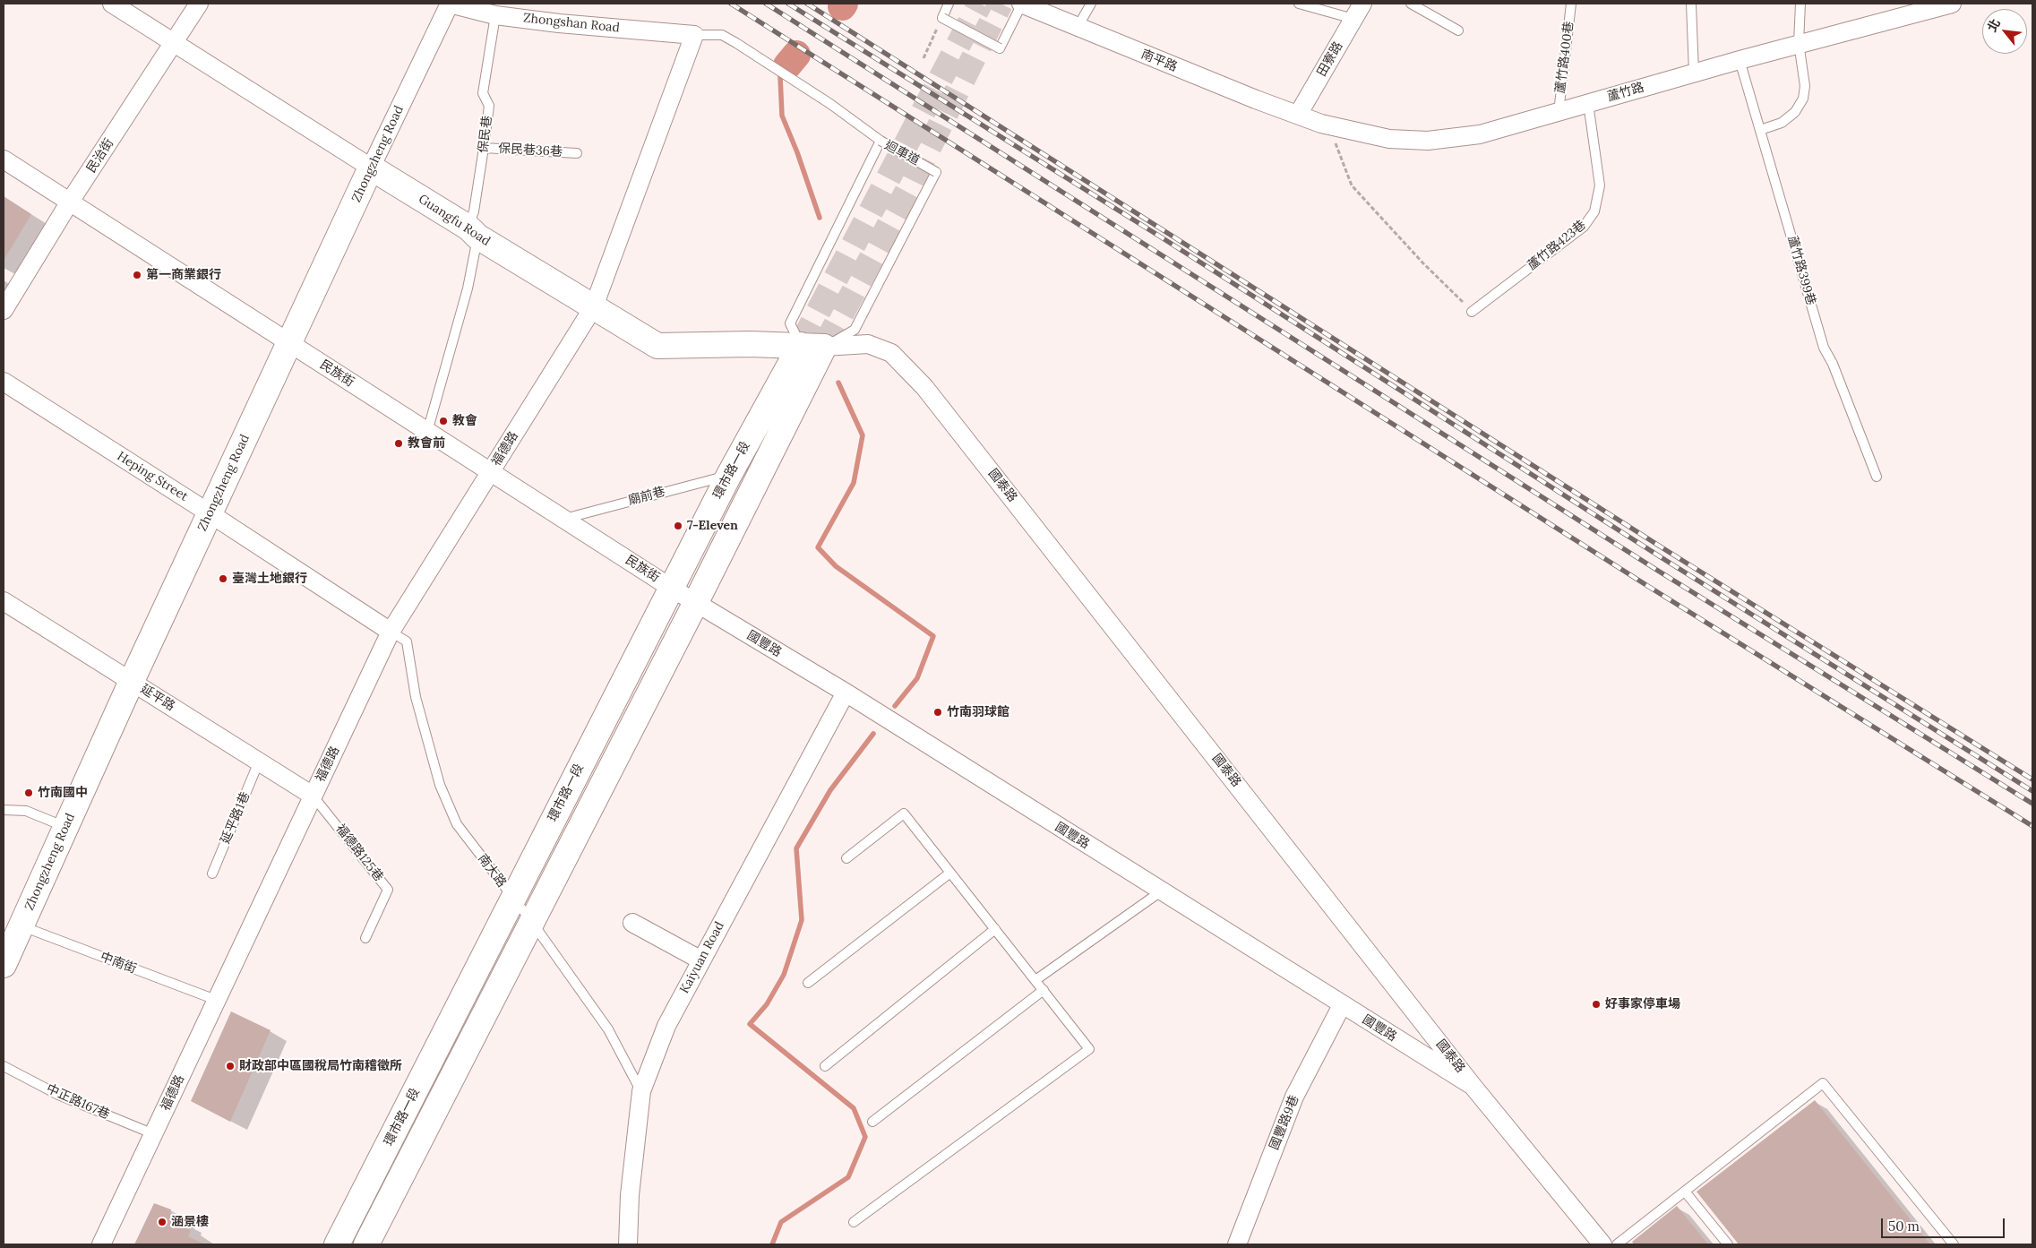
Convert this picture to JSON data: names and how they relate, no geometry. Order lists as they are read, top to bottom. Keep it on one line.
{"streets":{"main road":["Zhongzheng Road","Guangfu Road","環市路一段"],"street":["Zhongshan Road","田寮路","南平路","蘆竹路","民治街","民族街","福德路","Heping Street","國泰路","國豐路","延平路","Kaiyuan Road","國豐路9巷"],"lane":["蘆竹路400巷","保民巷","保民巷36巷","迴車道","蘆竹路423巷","蘆竹路399巷","廟前巷","延平路1巷","福德路125巷","南大路","中南街","中正路167巷"]},"crossings":[["Zhongshan Road","保民巷"],["Zhongshan Road","Zhongzheng Road"],["Zhongshan Road","福德路"],["蘆竹路400巷","蘆竹路"],["田寮路","南平路"],["田寮路","蘆竹路"],["南平路","蘆竹路"],["蘆竹路","蘆竹路423巷"],["蘆竹路","蘆竹路399巷"],["保民巷","保民巷36巷"],["保民巷","Guangfu Road"],["保民巷","民族街"],["迴車道","Guangfu Road"],["迴車道","環市路一段"],["迴車道","國泰路"],["Zhongzheng Road","Guangfu Road"],["Zhongzheng Road","民族街"],["Zhongzheng Road","Heping Street"],["Zhongzheng Road","延平路"],["Zhongzheng Road","中南街"],["民治街","Guangfu Road"],["民治街","民族街"],["Guangfu Road","福德路"],["Guangfu Road","環市路一段"],["Guangfu Road","國泰路"],["民族街","福德路"],["民族街","環市路一段"],["民族街","廟前巷"],["民族街","國豐路"],["福德路","Heping Street"],["福德路","延平路"],["福德路","福德路125巷"],["福德路","南大路"],["福德路","中南街"],["福德路","中正路167巷"],["環市路一段","國泰路"],["環市路一段","廟前巷"],["環市路一段","國豐路"],["環市路一段","南大路"],["Heping Street","南大路"],["國泰路","國豐路"],["國豐路","Kaiyuan Road"],["國豐路","國豐路9巷"],["延平路","延平路1巷"],["延平路","福德路125巷"],["南大路","Kaiyuan Road"]],"places":["第一商業銀行","教會","教會前","7-Eleven","臺灣土地銀行","竹南羽球館","竹南國中","好事家停車場","財政部中區國稅局竹南稽徵所","涵景樓"],"scale_bar":"50 m","north":"top left"}
